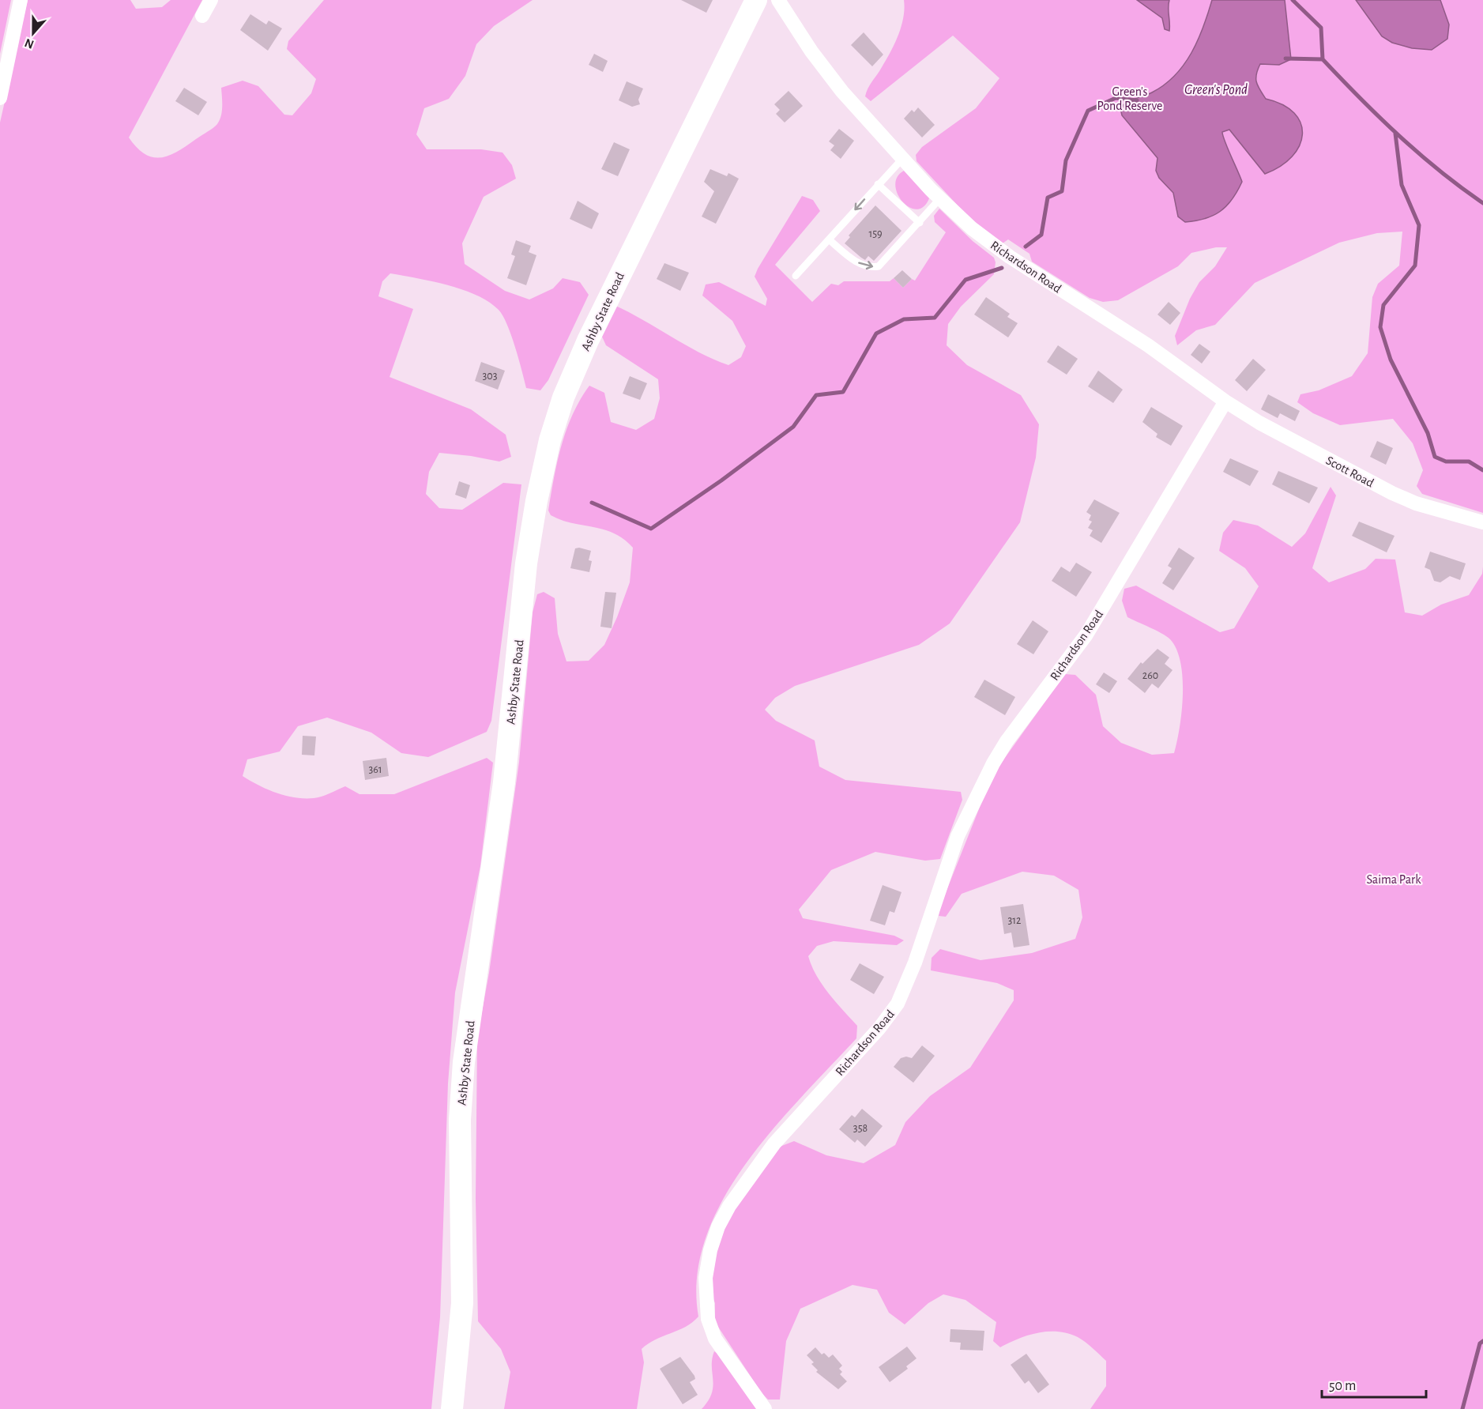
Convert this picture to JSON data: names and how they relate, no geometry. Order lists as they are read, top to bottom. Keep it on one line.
{"streets":{"main road":["Ashby State Road"],"street":["Richardson Road","Scott Road"]},"crossings":[["Richardson Road","Scott Road"]],"water":["Green's Pond"],"parks":["Green's Pond Reserve","Saima Park"],"house_numbers":["159","303","260","361","312","358"],"scale_bar":"50 m","north":"bottom"}
